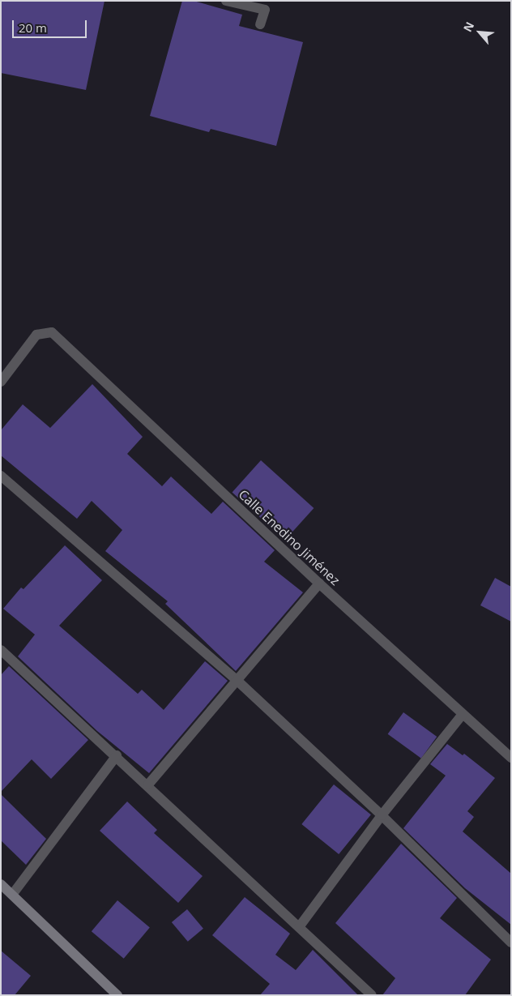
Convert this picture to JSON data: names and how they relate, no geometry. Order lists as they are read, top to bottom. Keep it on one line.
{"streets":{"street":["Calle Enedino Jiménez"]},"scale_bar":"20 m","north":"top left"}
